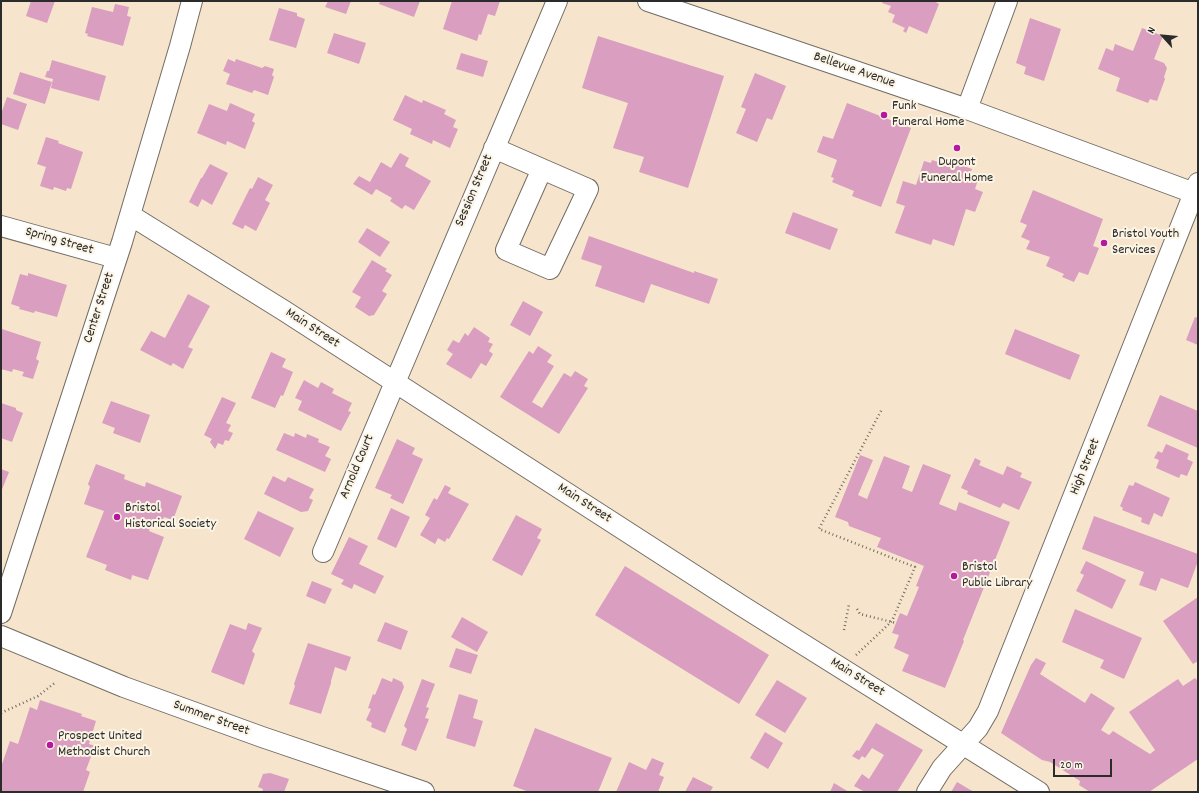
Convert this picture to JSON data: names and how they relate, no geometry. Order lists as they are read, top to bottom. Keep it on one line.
{"streets":{"street":["Bellevue Avenue","Session Street","Spring Street","Center Street","Main Street","Arnold Court","High Street","Summer Street"]},"crossings":[["Bellevue Avenue","High Street"],["Session Street","Main Street"],["Session Street","Arnold Court"],["Spring Street","Center Street"],["Center Street","Main Street"],["Main Street","Arnold Court"],["Main Street","High Street"]],"places":["Funk Funeral Home","Dupont Funeral Home","Bristol Youth Services","Bristol Historical Society","Bristol Public Library","Prospect United Methodist Church"],"scale_bar":"20 m","north":"top left"}
